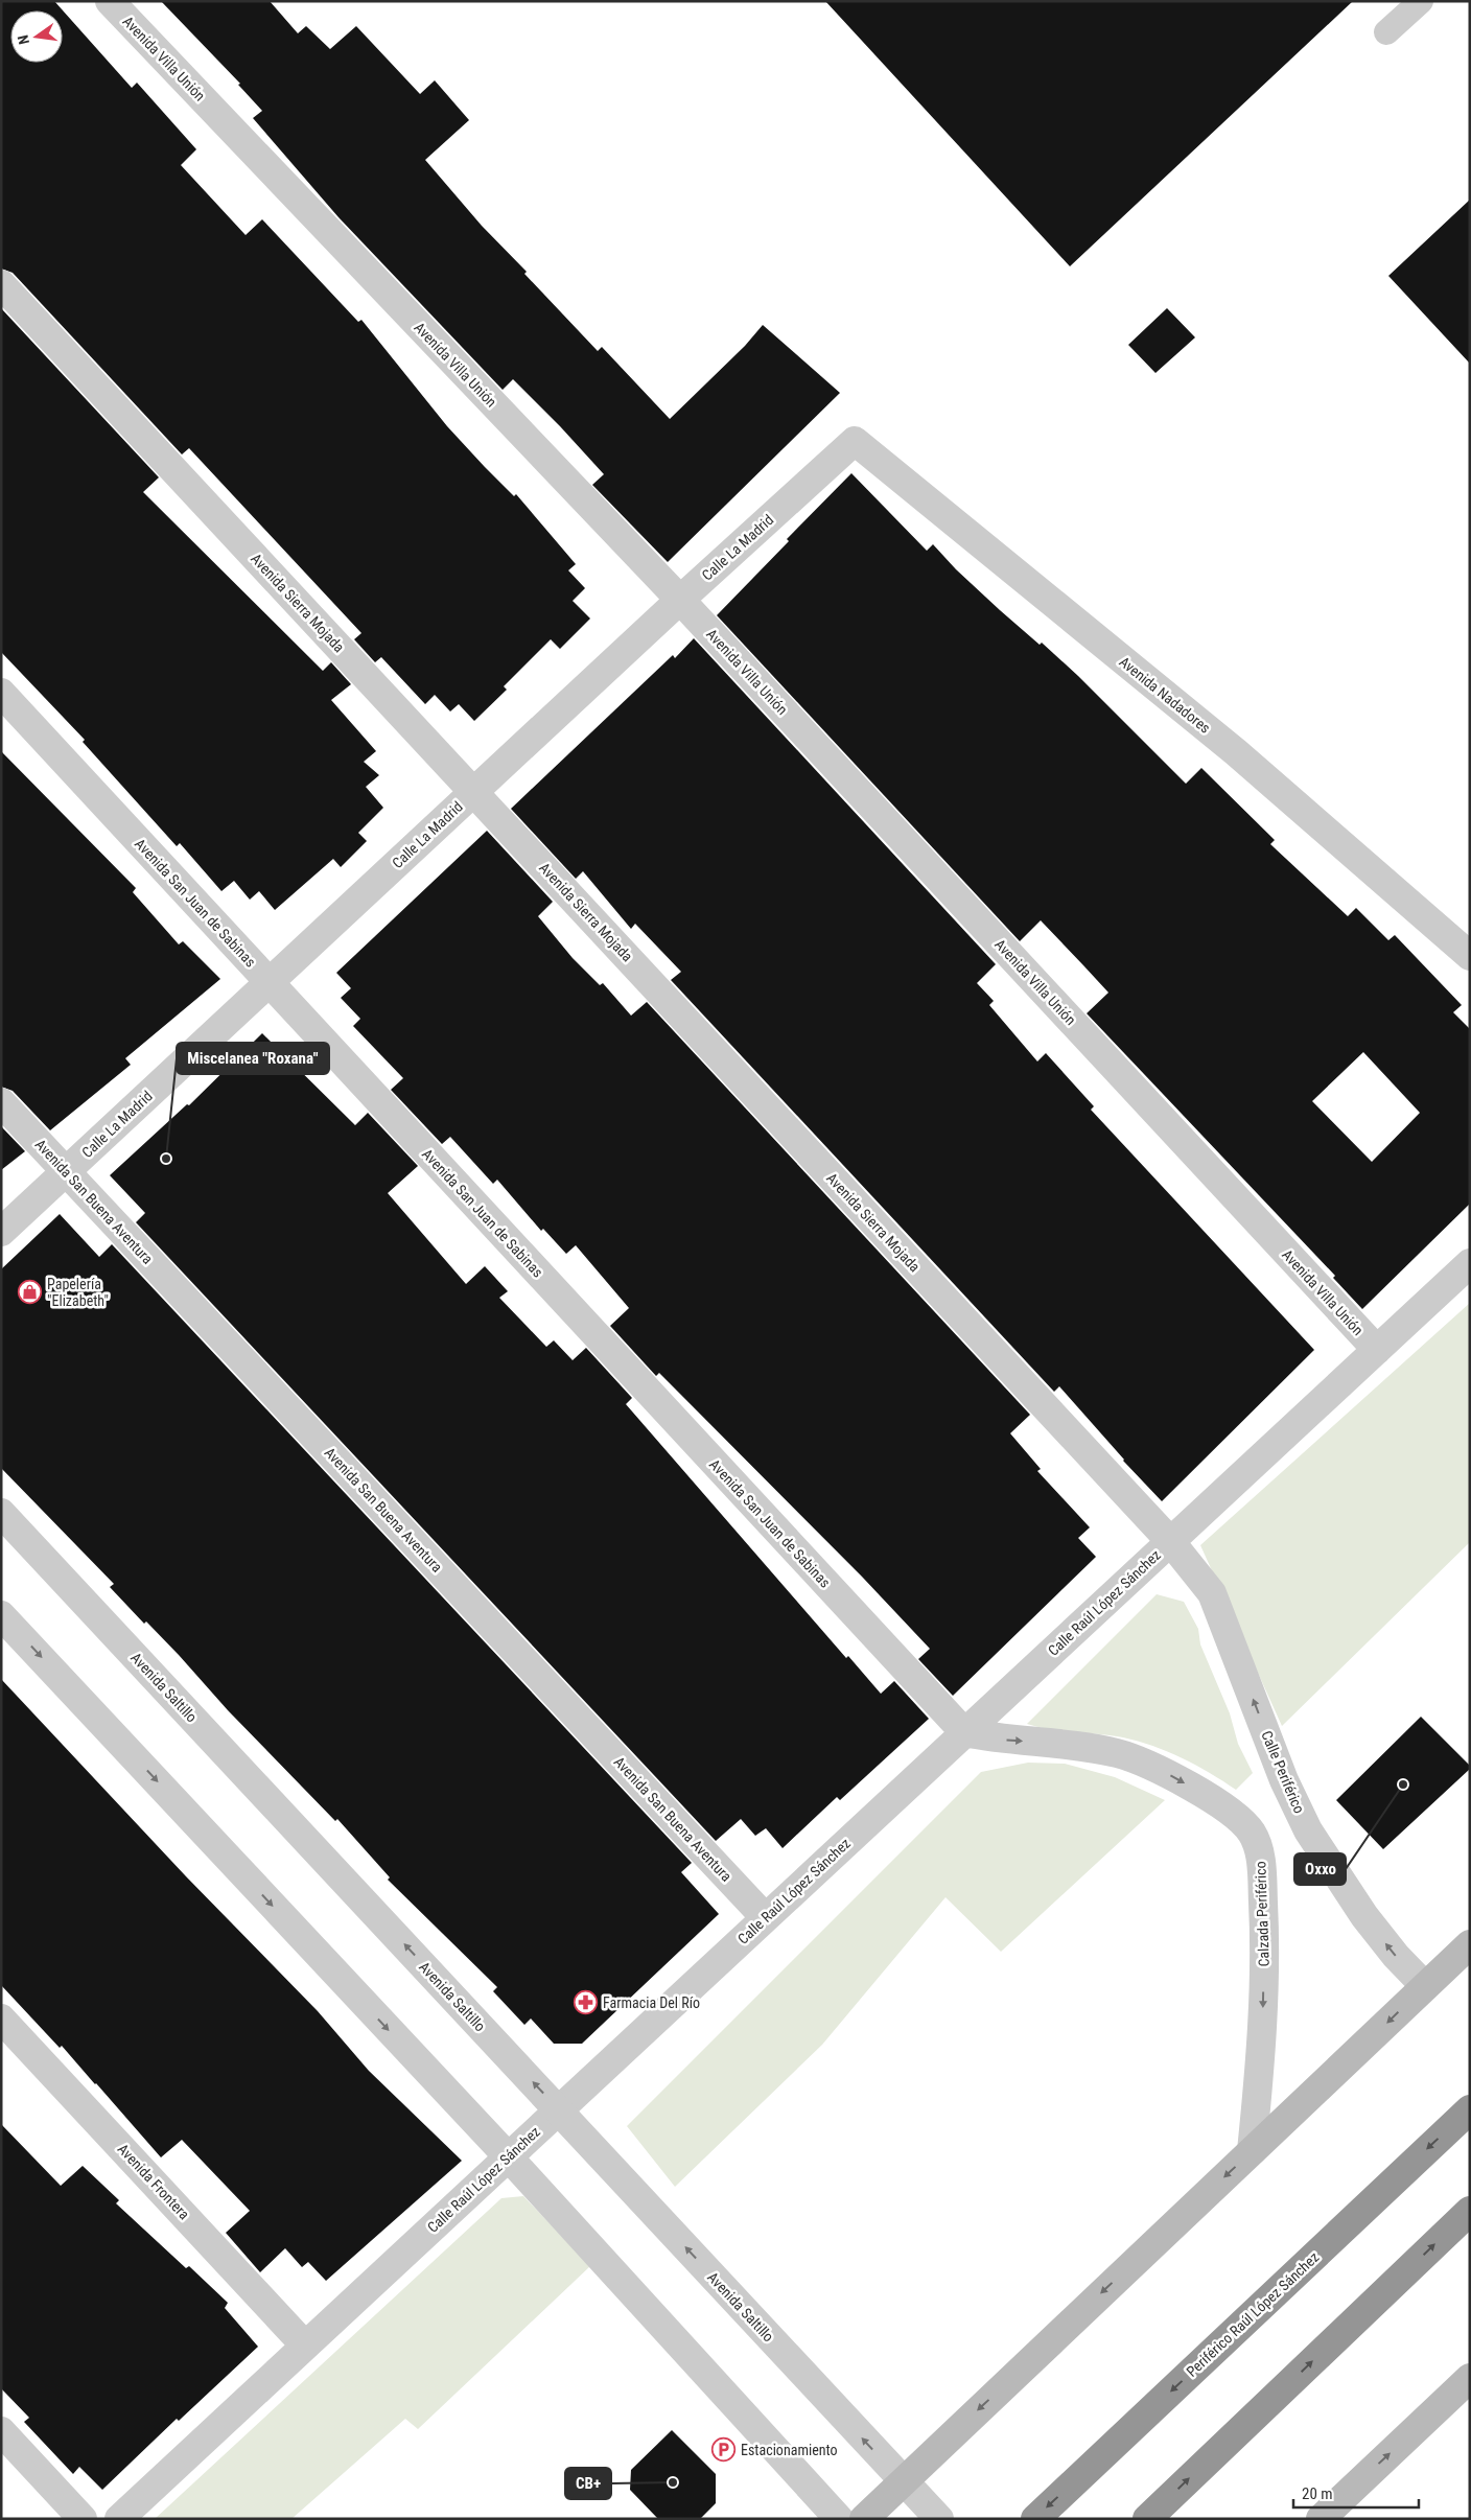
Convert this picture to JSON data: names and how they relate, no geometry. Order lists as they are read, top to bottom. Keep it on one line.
{"streets":{"highway":["Periférico Raúl López Sánchez"],"street":["Avenida Villa Unión","Calle La Madrid","Avenida Sierra Mojada","Avenida Nadadores","Avenida San Juan de Sabinas","Avenida San Buena Aventura","Calle Raúl López Sánchez","Avenida Saltillo","Calle Periférico","Calzada Periférico","Avenida Frontera"]},"crossings":[["Avenida Villa Unión","Calle La Madrid"],["Avenida Villa Unión","Calle Raúl López Sánchez"],["Calle La Madrid","Avenida Sierra Mojada"],["Calle La Madrid","Avenida Nadadores"],["Calle La Madrid","Avenida San Juan de Sabinas"],["Calle La Madrid","Avenida San Buena Aventura"],["Avenida Sierra Mojada","Calle Raúl López Sánchez"],["Avenida Sierra Mojada","Calle Periférico"],["Avenida San Juan de Sabinas","Calle Raúl López Sánchez"],["Avenida San Juan de Sabinas","Calzada Periférico"],["Avenida San Buena Aventura","Calle Raúl López Sánchez"],["Calle Raúl López Sánchez","Avenida Saltillo"],["Calle Raúl López Sánchez","Calle Periférico"],["Calle Raúl López Sánchez","Calzada Periférico"],["Calle Raúl López Sánchez","Avenida Frontera"]],"one_way":["Calle Periférico","Calzada Periférico"],"places":{"other":["Miscelanea \"Roxana\"","Oxxo","CB+"],"shop":["Papelería \"Elizabeth\""],"pharmacy":["Farmacia Del Río"],"parking":["Estacionamiento"]},"scale_bar":"20 m","north":"left"}
